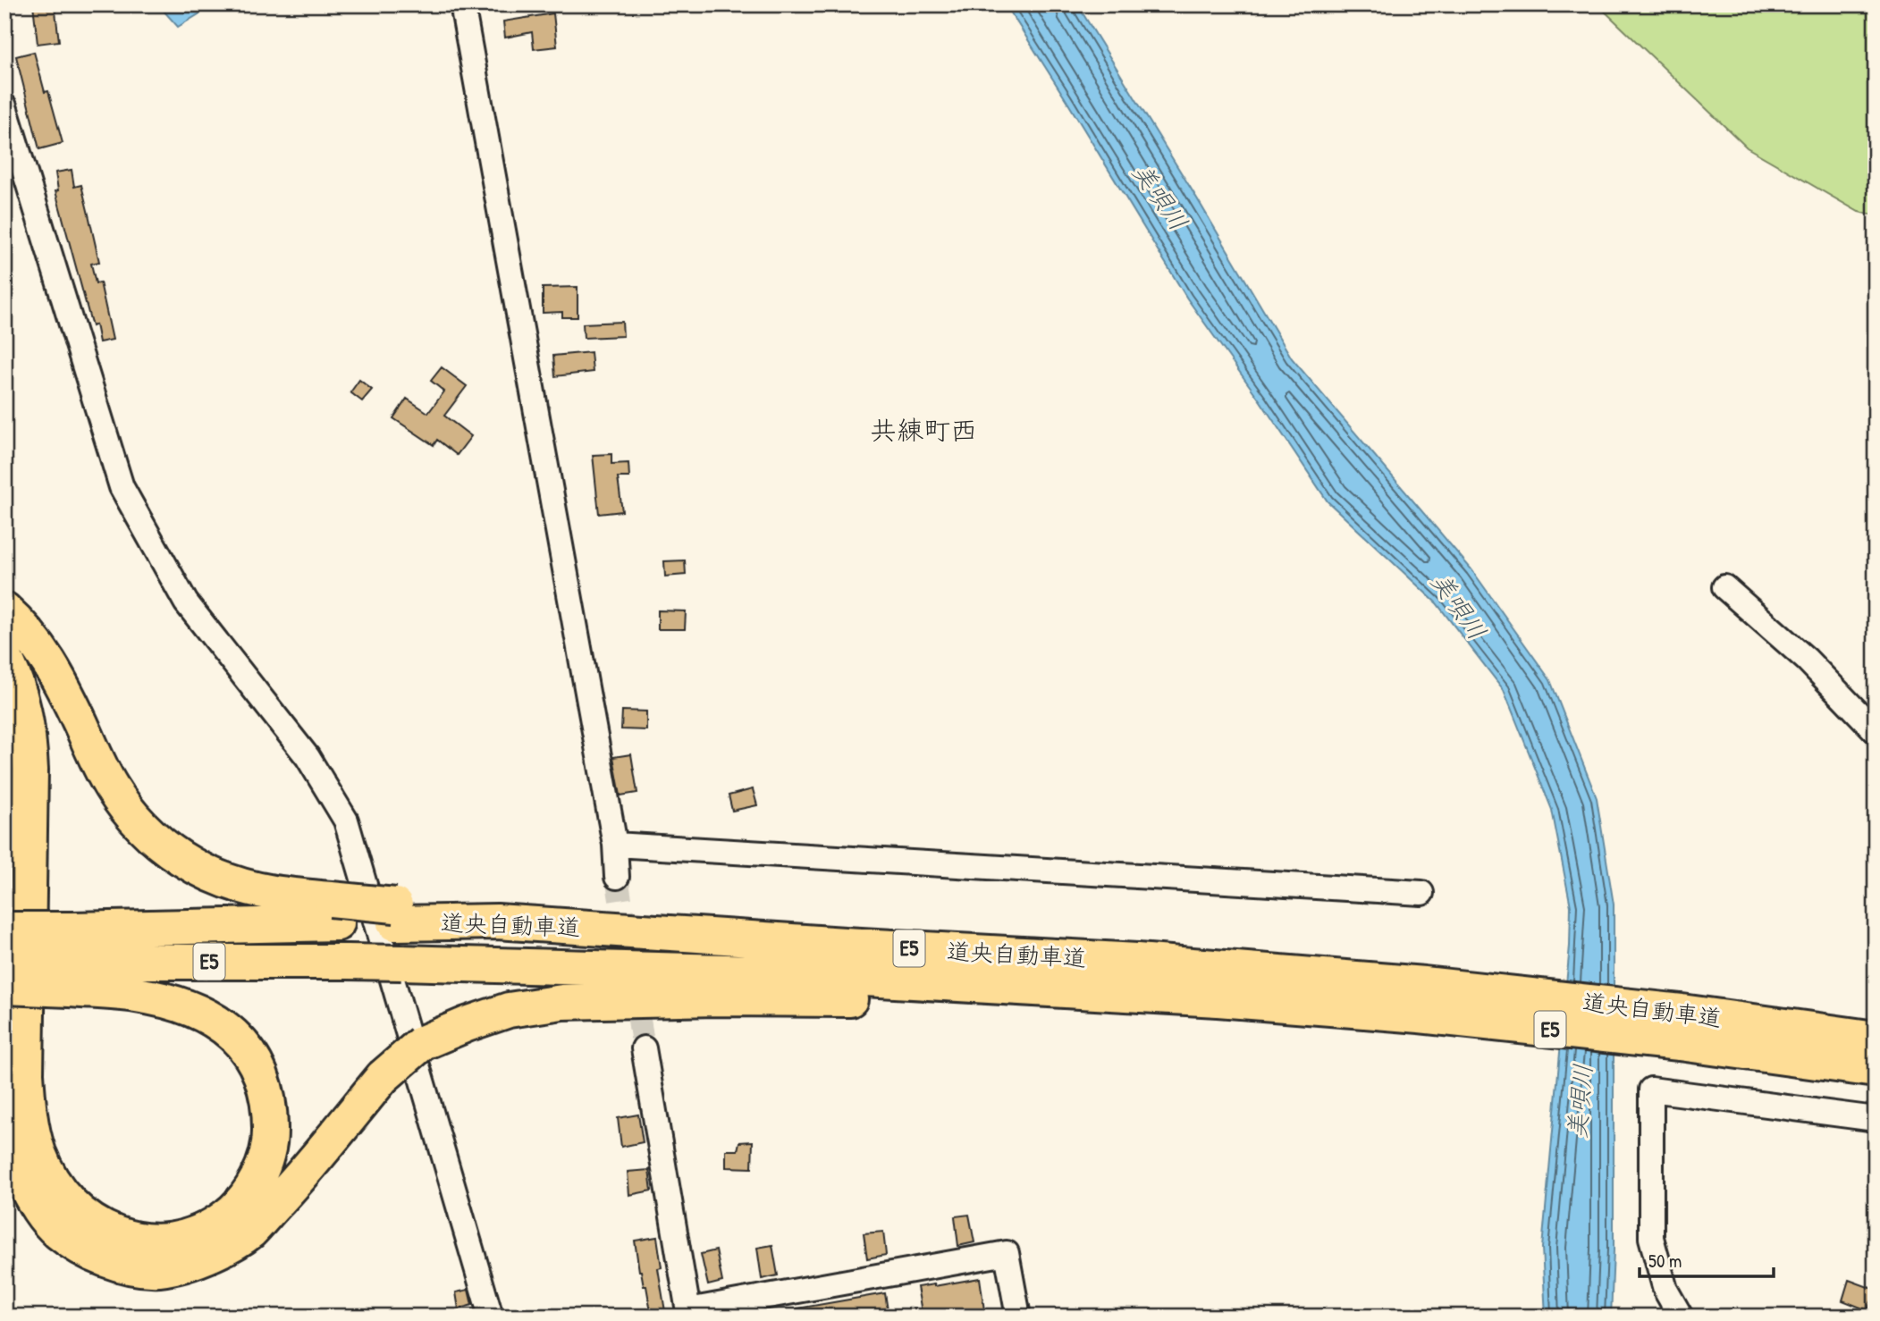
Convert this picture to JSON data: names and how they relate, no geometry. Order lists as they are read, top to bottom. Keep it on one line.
{"streets":{"highway":["道央自動車道","E5"]},"districts":["共練町西"],"water":["美唄川"],"scale_bar":"50 m"}
